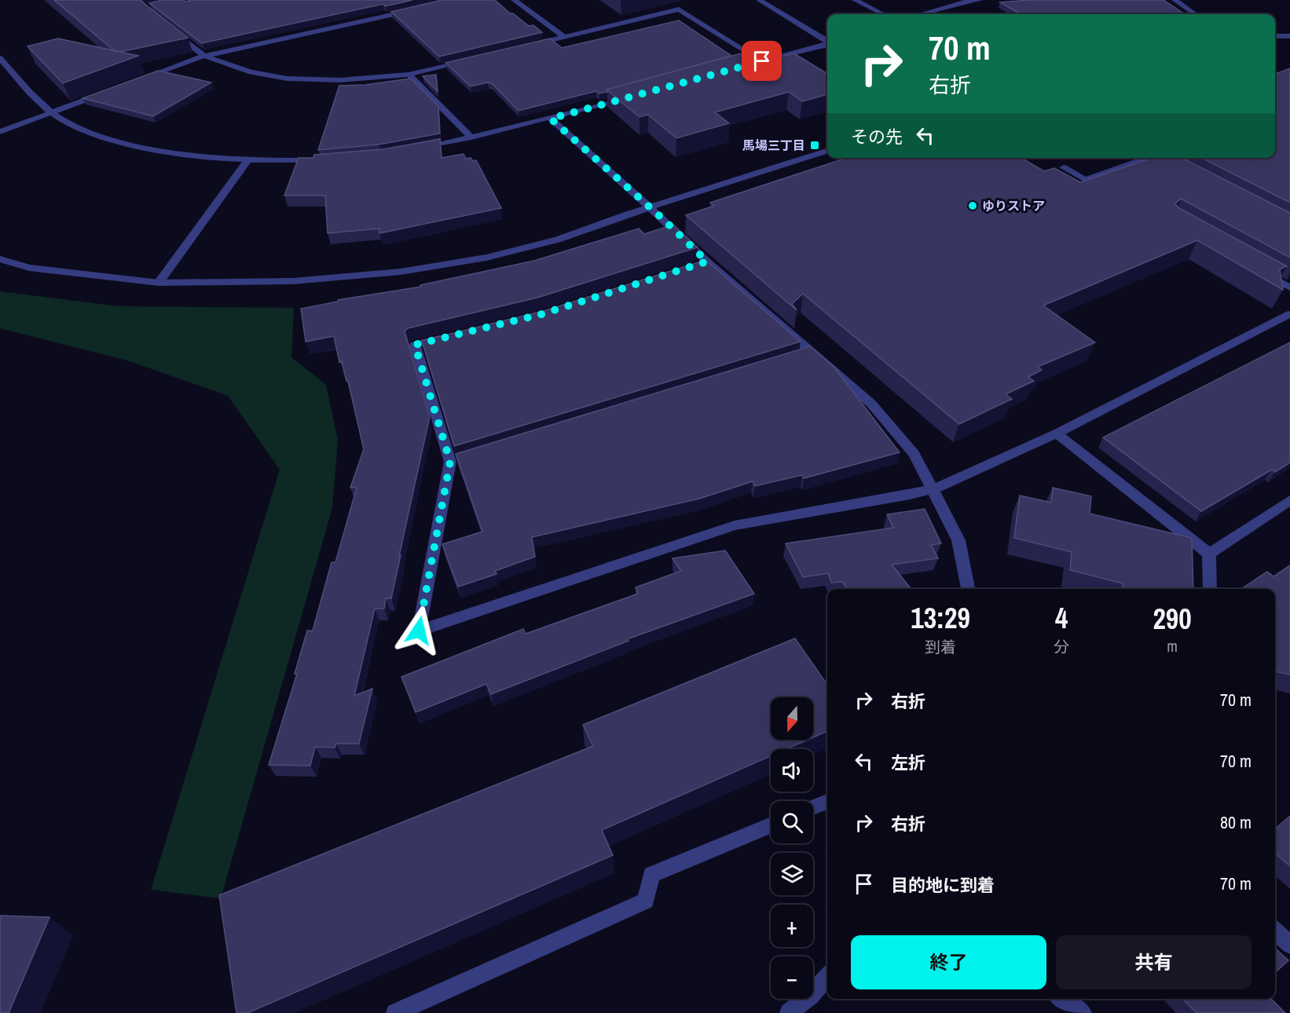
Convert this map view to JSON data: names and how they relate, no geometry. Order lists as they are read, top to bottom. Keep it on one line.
{"places":{"transit":["馬場三丁目"],"other":["ゆりストア"]},"north":"bottom","page":{"turn":["70 m","右折"],"then":"その先","eta":["13:29","到着","4","分","290","m"],"list":[{"name":"右折","value":"70 m"},{"name":"左折","value":"70 m"},{"name":"右折","value":"80 m"},{"name":"目的地に到着","value":"70 m"}],"map_buttons":["+","−"],"buttons":["終了","共有"]}}
